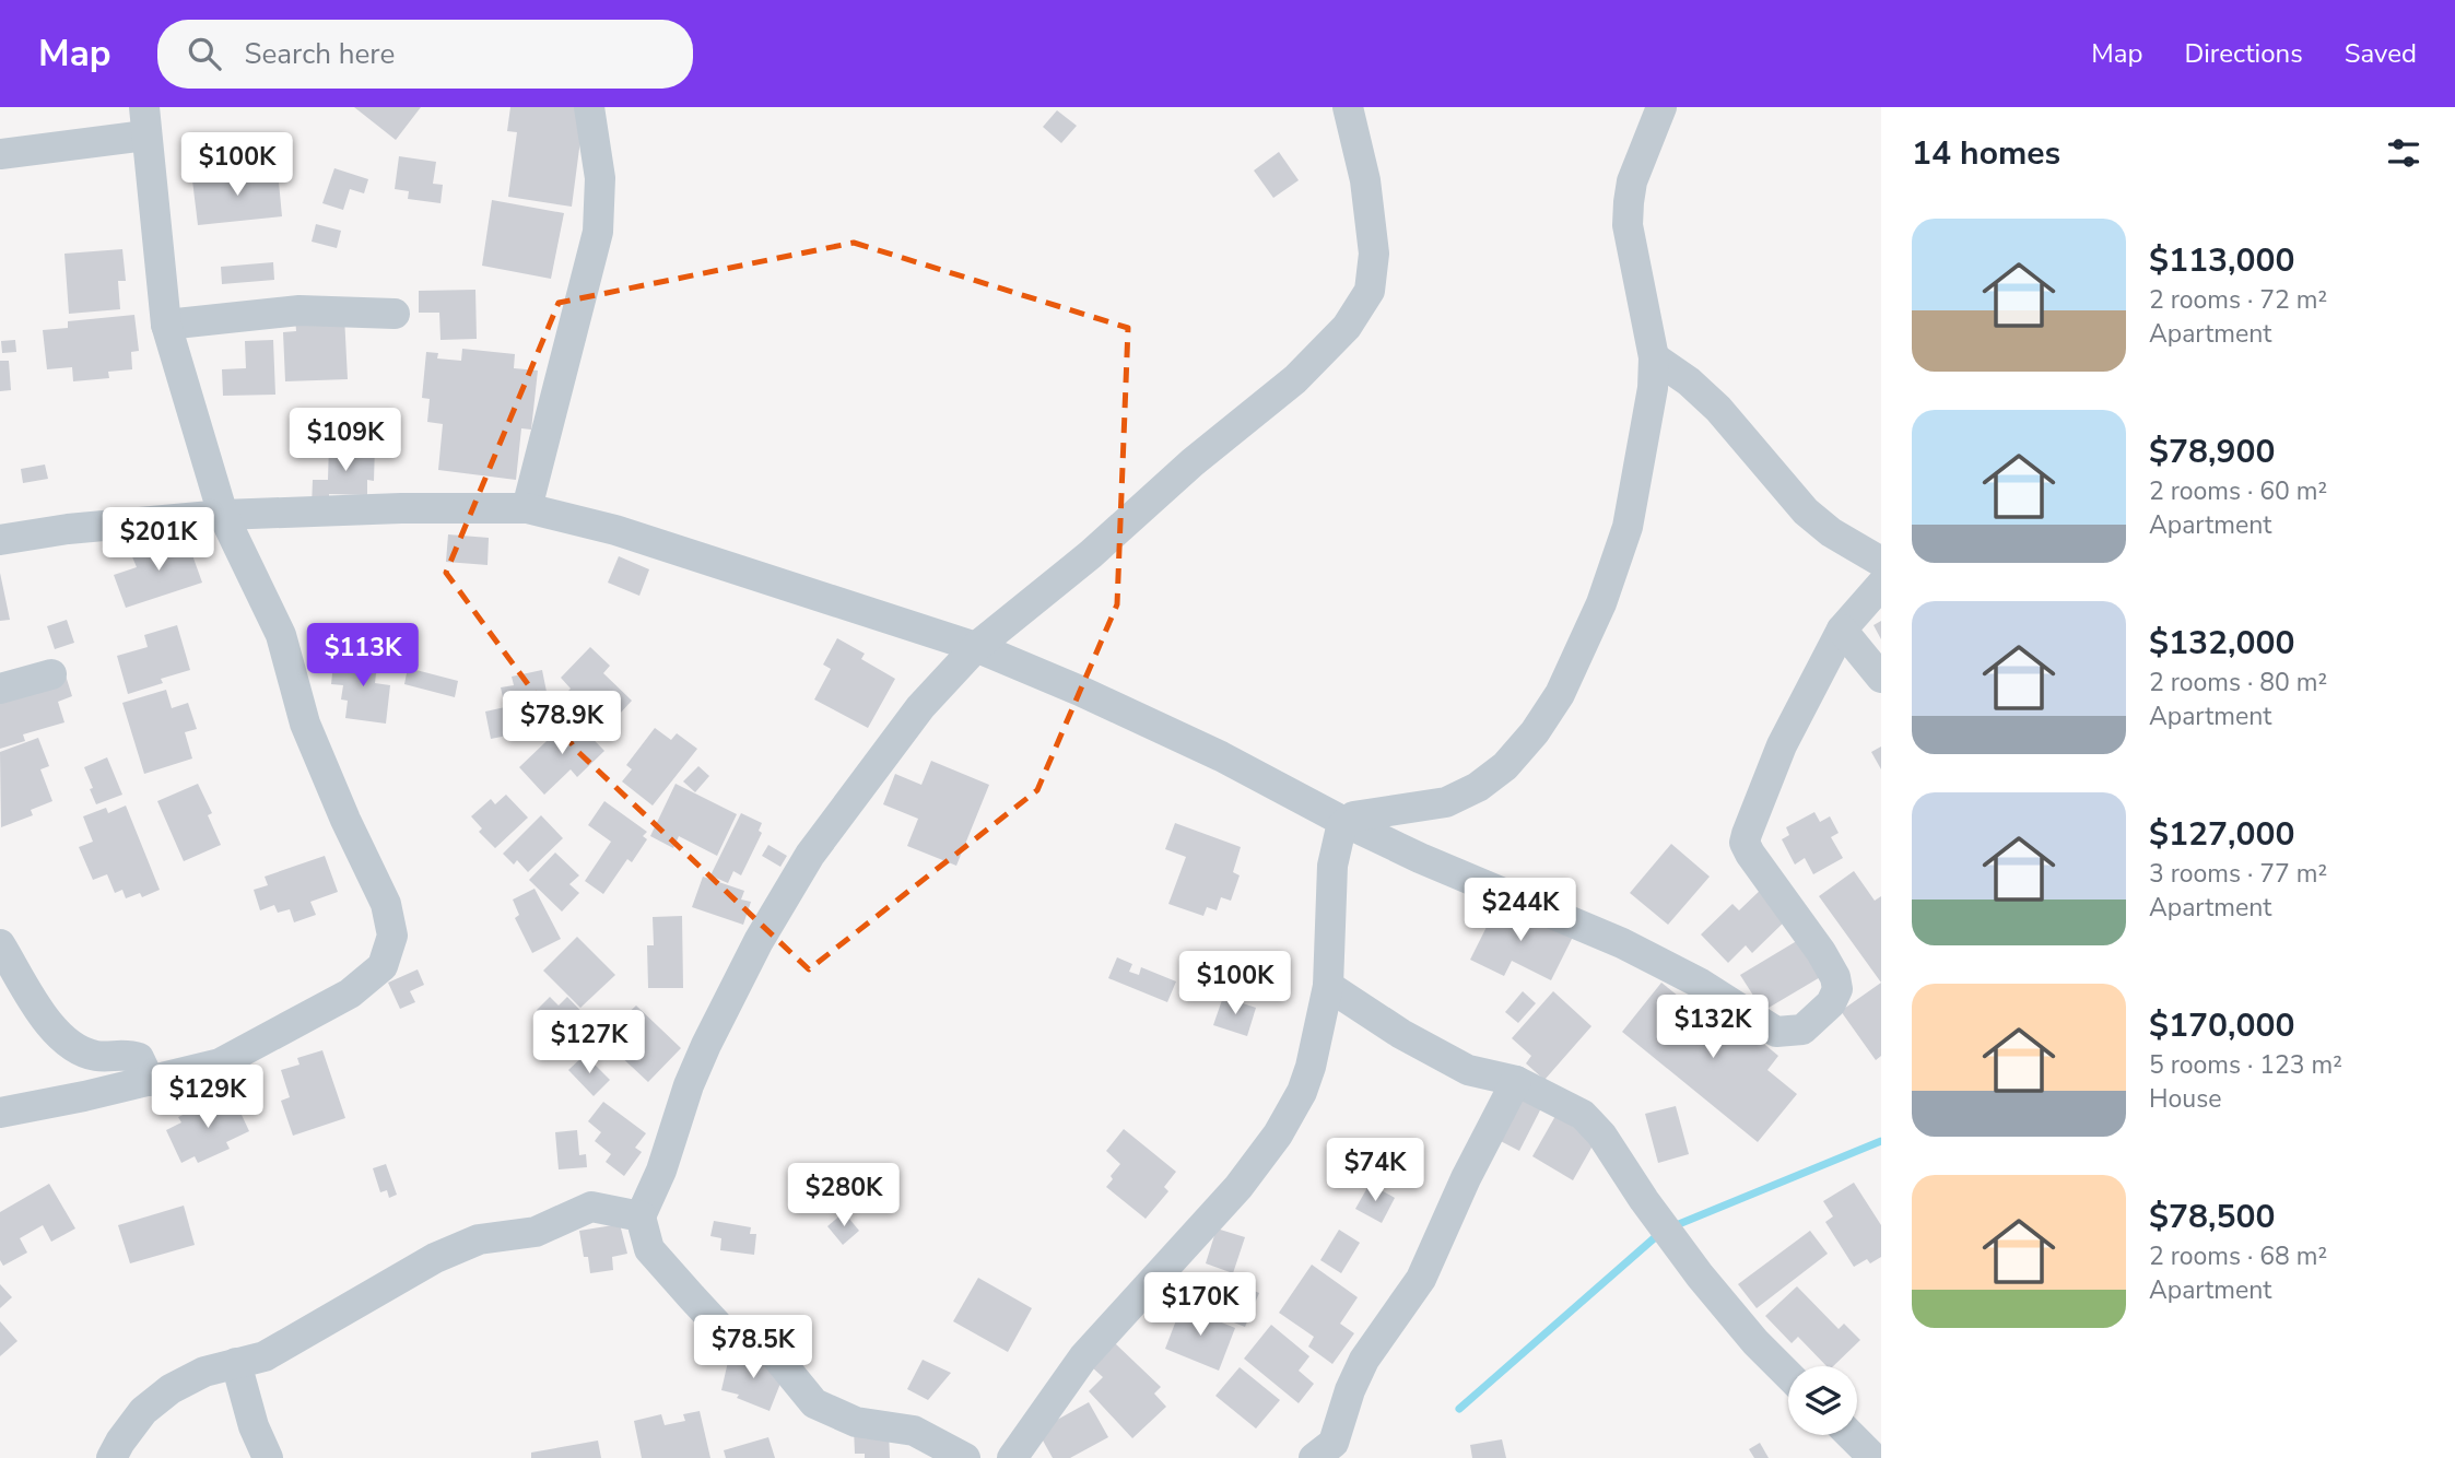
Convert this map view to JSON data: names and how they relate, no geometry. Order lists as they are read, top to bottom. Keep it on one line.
{"page":{"header":"Map","search":"Search here","nav":["Map","Directions","Saved"],"heading":"14 homes","price":["$100K","$109K","$201K","$113K","$78.9K","$244K","$100K","$132K","$127K","$129K","$74K","$280K","$170K","$78.5K"],"list":[{"name":"$113,000","note":"2 rooms · 72 m² · Apartment"},{"name":"$78,900","note":"2 rooms · 60 m² · Apartment"},{"name":"$132,000","note":"2 rooms · 80 m² · Apartment"},{"name":"$127,000","note":"3 rooms · 77 m² · Apartment"},{"name":"$170,000","note":"5 rooms · 123 m² · House"},{"name":"$78,500","note":"2 rooms · 68 m² · Apartment"}]}}
